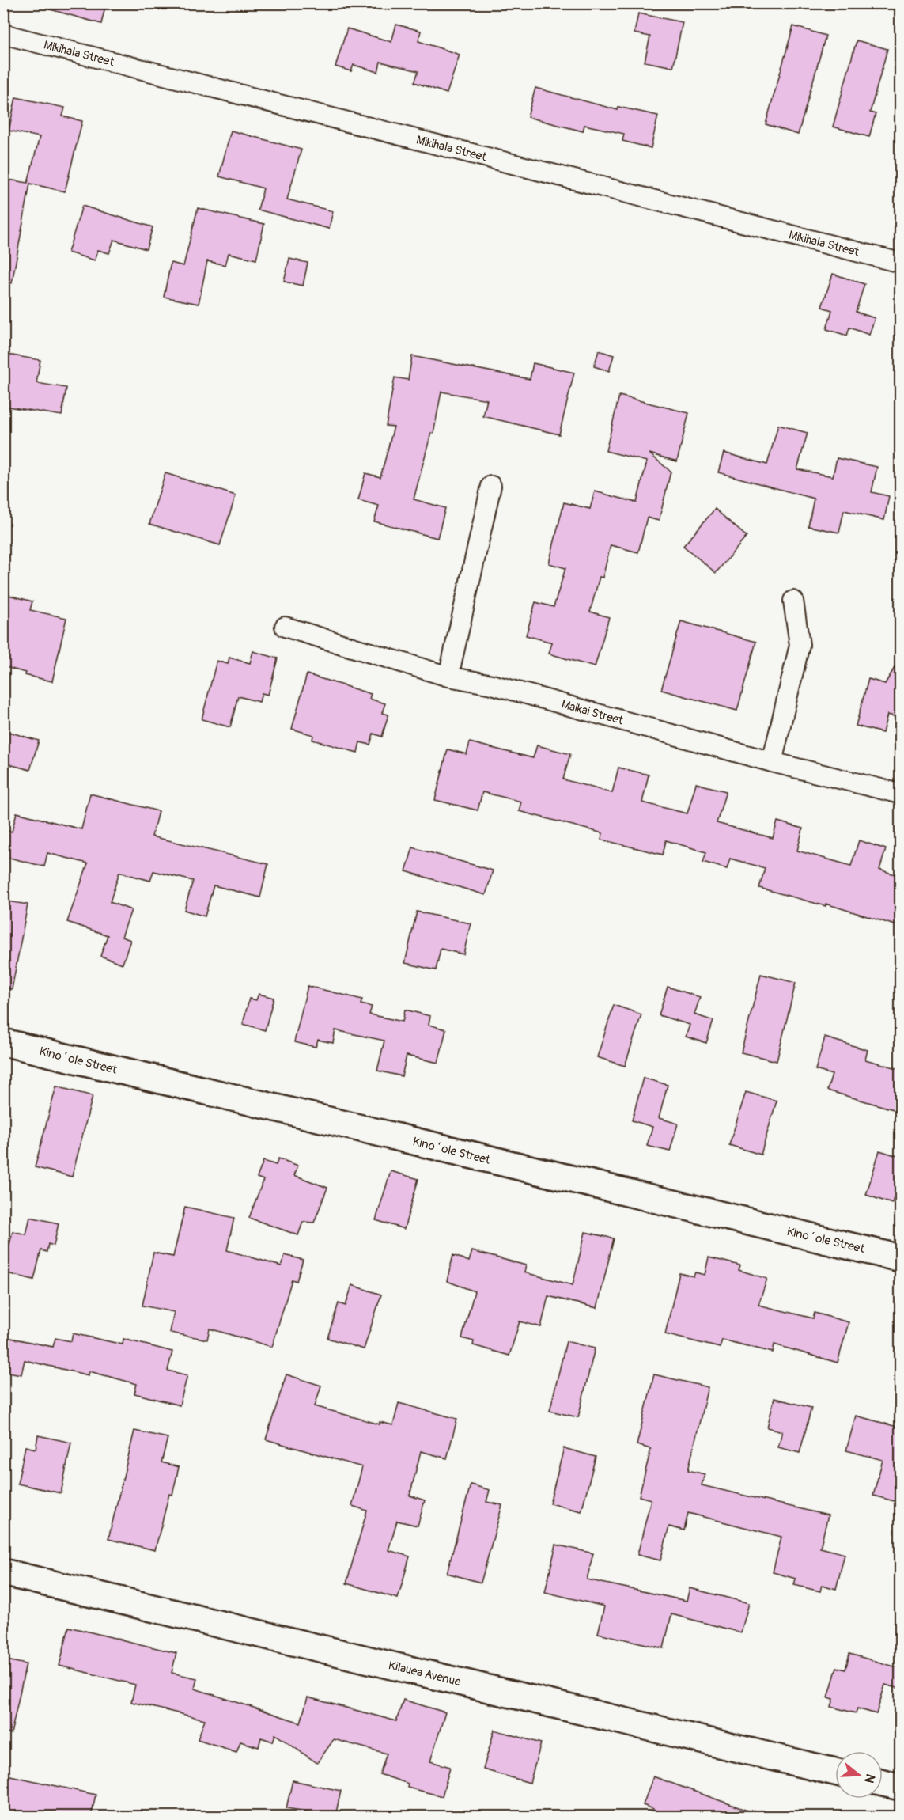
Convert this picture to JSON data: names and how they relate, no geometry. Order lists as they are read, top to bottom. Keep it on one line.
{"streets":{"street":["Mikihala Street","Maikai Street","Kinoʻole Street","Kilauea Avenue"]},"north":"right"}
